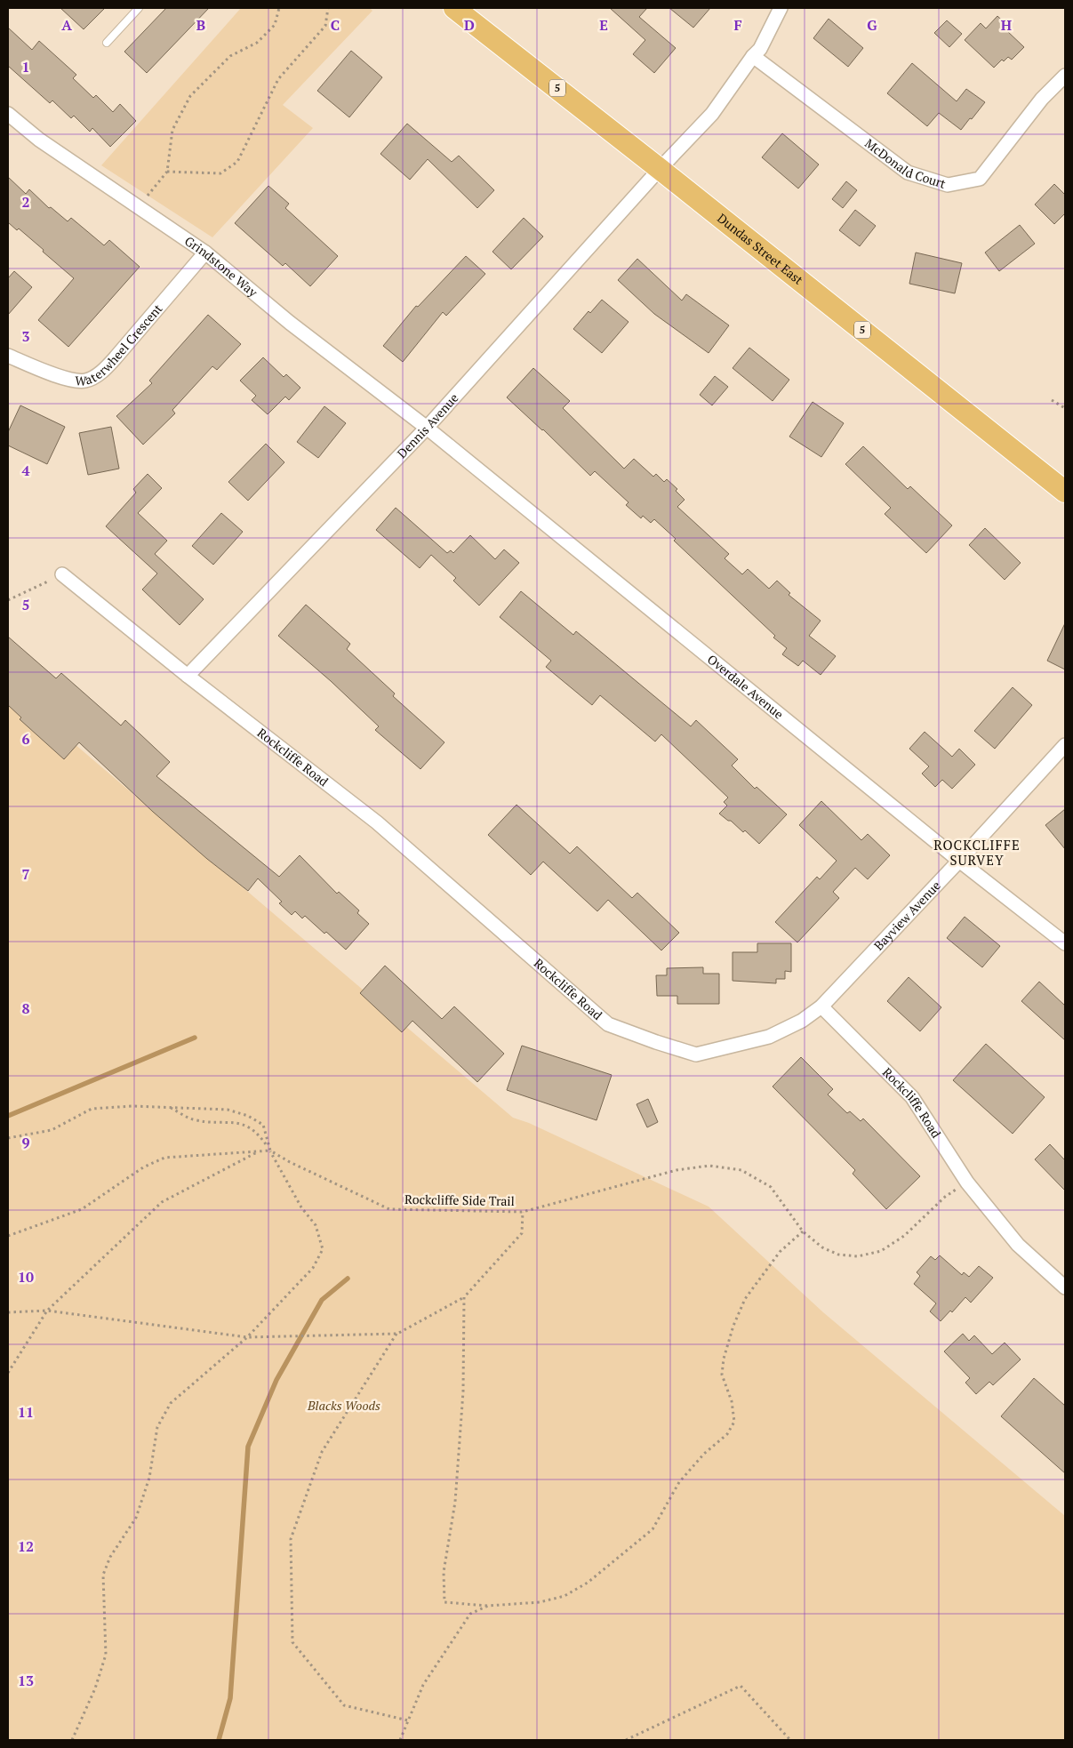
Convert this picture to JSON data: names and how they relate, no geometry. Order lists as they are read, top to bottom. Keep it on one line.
{"streets":{"main road":["5","Dundas Street East"],"street":["McDonald Court","Grindstone Way","Waterwheel Crescent","Dennis Avenue","Overdale Avenue","Rockcliffe Road","Bayview Avenue"],"path":["Rockcliffe Side Trail"]},"crossings":[["Dundas Street East","Dennis Avenue"],["Grindstone Way","Waterwheel Crescent"],["Grindstone Way","Dennis Avenue"],["Grindstone Way","Overdale Avenue"],["Dennis Avenue","Overdale Avenue"],["Dennis Avenue","Rockcliffe Road"],["Overdale Avenue","Bayview Avenue"],["Rockcliffe Road","Bayview Avenue"],["Rockcliffe Road","Rockcliffe Side Trail"]],"districts":["ROCKCLIFFE SURVEY"],"parks":["Blacks Woods"],"grid":{"columns":["A","B","C","D","E","F","G","H"],"rows":["1","2","3","4","5","6","7","8","9","10","11","12","13"]}}
